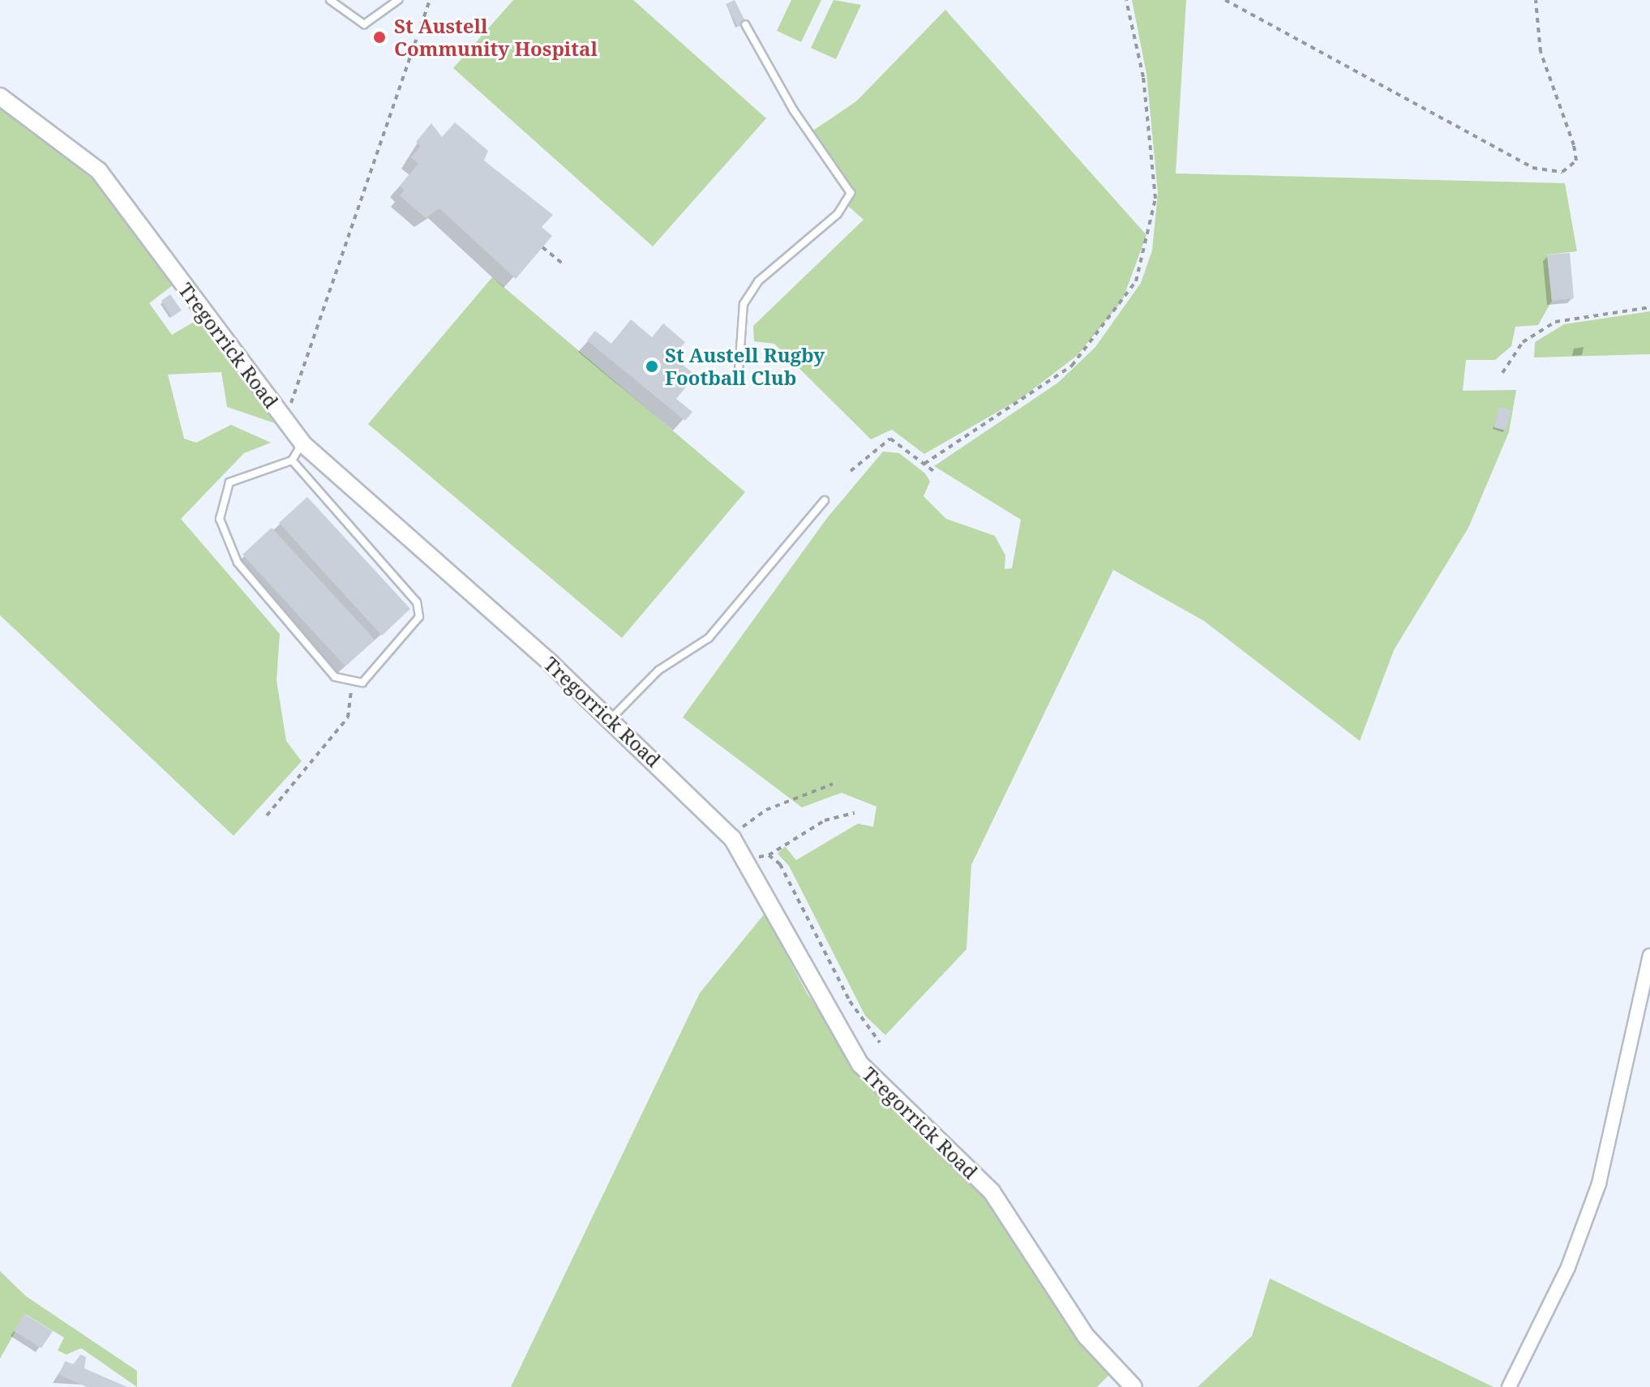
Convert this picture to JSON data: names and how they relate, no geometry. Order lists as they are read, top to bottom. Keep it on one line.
{"streets":{"street":["Tregorrick Road"]},"places":["St Austell Community Hospital","St Austell Rugby Football Club"]}
